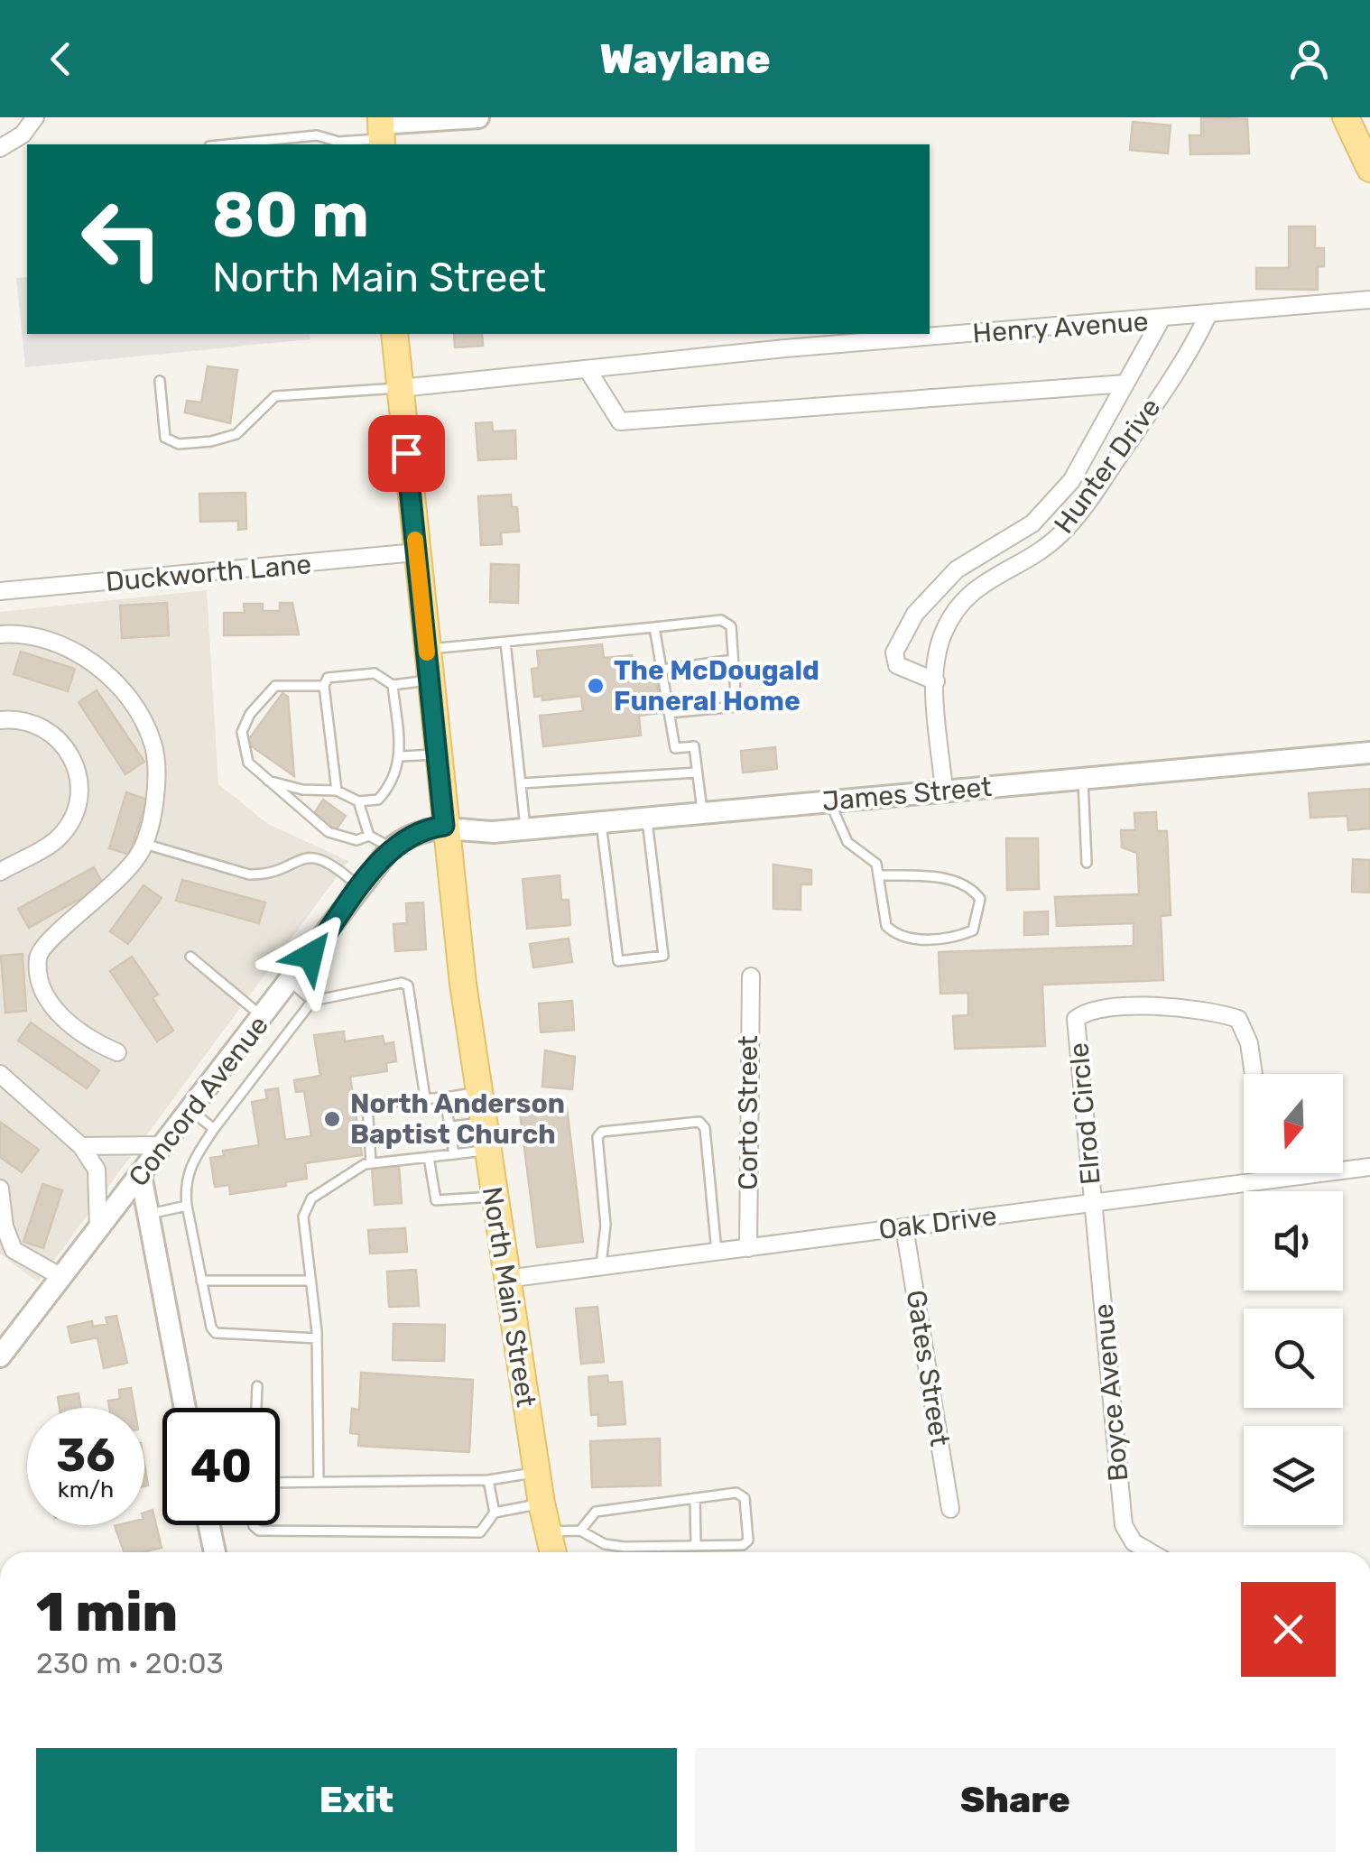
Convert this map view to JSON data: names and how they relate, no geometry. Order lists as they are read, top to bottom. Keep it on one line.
{"streets":{"main road":["North Main Street"],"street":["Henry Avenue","Hunter Drive","Duckworth Lane","James Street","Concord Avenue","Corto Street","Elrod Circle","Oak Drive","Gates Street","Boyce Avenue"]},"crossings":[["Henry Avenue","Hunter Drive"],["Henry Avenue","North Main Street"],["Hunter Drive","James Street"],["Duckworth Lane","North Main Street"],["James Street","Concord Avenue"],["James Street","North Main Street"],["Concord Avenue","North Main Street"],["Corto Street","Oak Drive"],["Elrod Circle","Oak Drive"],["Elrod Circle","Boyce Avenue"],["Oak Drive","North Main Street"],["Oak Drive","Gates Street"],["Oak Drive","Boyce Avenue"]],"places":["The McDougald Funeral Home","North Anderson Baptist Church"],"north":"bottom","page":{"header":"Waylane","turn":["80 m","North Main Street"],"speed":"36 km/h","limit":"40","heading":["1 min","230 m · 20:03"],"buttons":["Exit","Share"]}}
